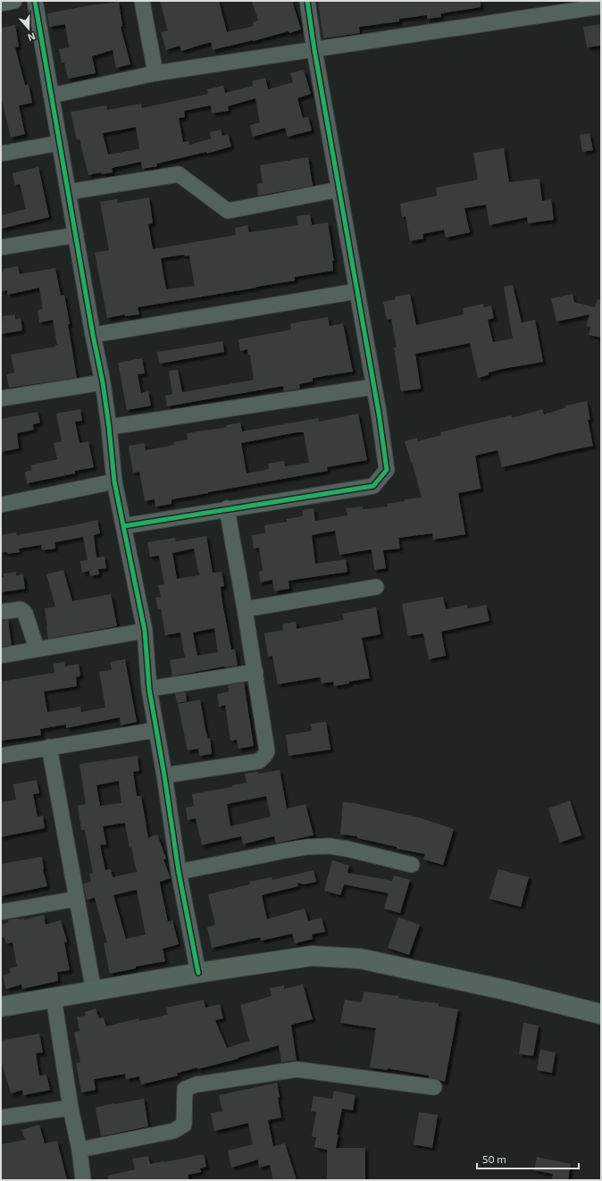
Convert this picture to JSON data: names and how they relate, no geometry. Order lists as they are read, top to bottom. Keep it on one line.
{"scale_bar":"50 m","north":"bottom"}
